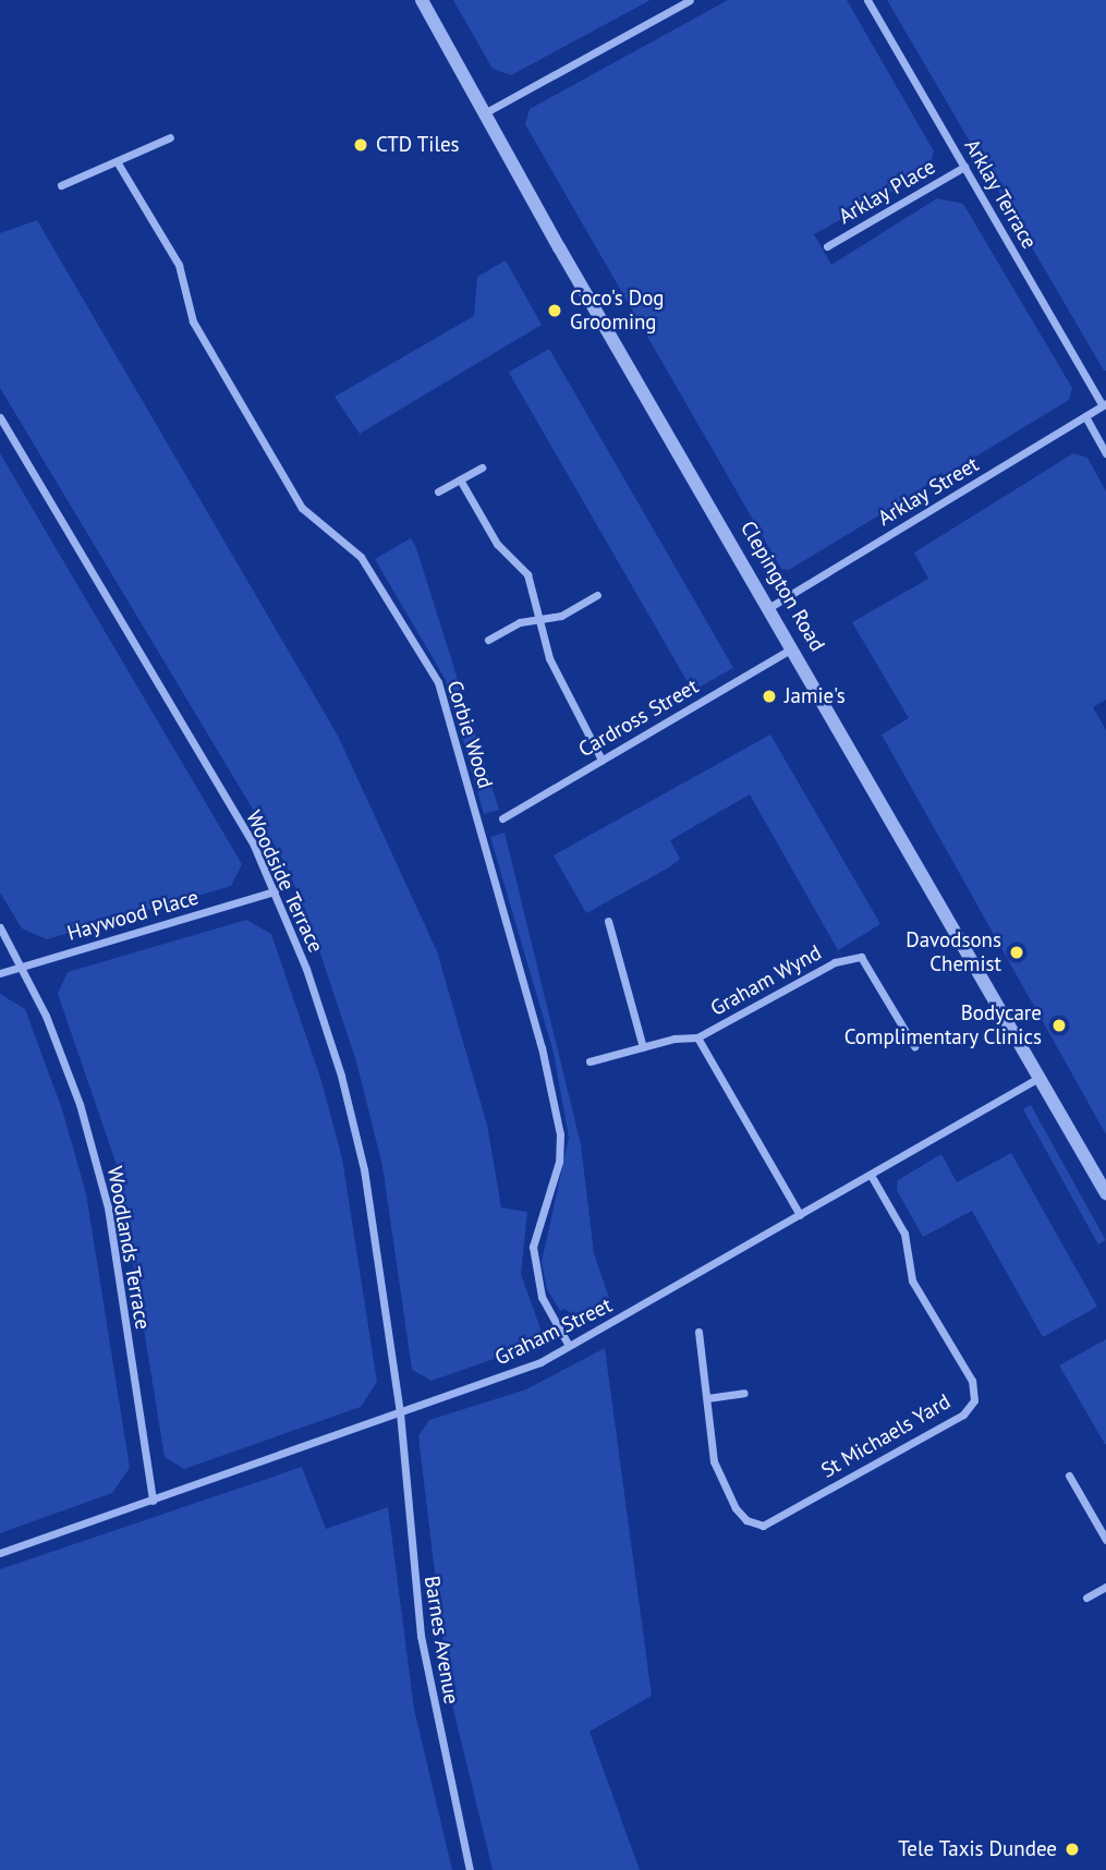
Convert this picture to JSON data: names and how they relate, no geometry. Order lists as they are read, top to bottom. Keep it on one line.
{"streets":{"street":["Arklay Place","Arklay Terrace","Arklay Street","Clepington Road","Cardross Street","Corbie Wood","Woodside Terrace","Haywood Place","Graham Wynd","Woodlands Terrace","Graham Street","St Michaels Yard","Barnes Avenue"]},"crossings":[["Arklay Place","Arklay Terrace"],["Arklay Terrace","Arklay Street"],["Arklay Street","Clepington Road"],["Clepington Road","Cardross Street"],["Clepington Road","Graham Street"],["Corbie Wood","Graham Street"],["Woodside Terrace","Haywood Place"],["Woodside Terrace","Graham Street"],["Woodside Terrace","Barnes Avenue"],["Haywood Place","Woodlands Terrace"],["Graham Wynd","Graham Street"],["Woodlands Terrace","Graham Street"],["Graham Street","St Michaels Yard"],["Graham Street","Barnes Avenue"]],"places":["CTD Tiles","Coco's Dog Grooming","Jamie's","Davodsons Chemist","Bodycare Complimentary Clinics","Tele Taxis Dundee"]}
